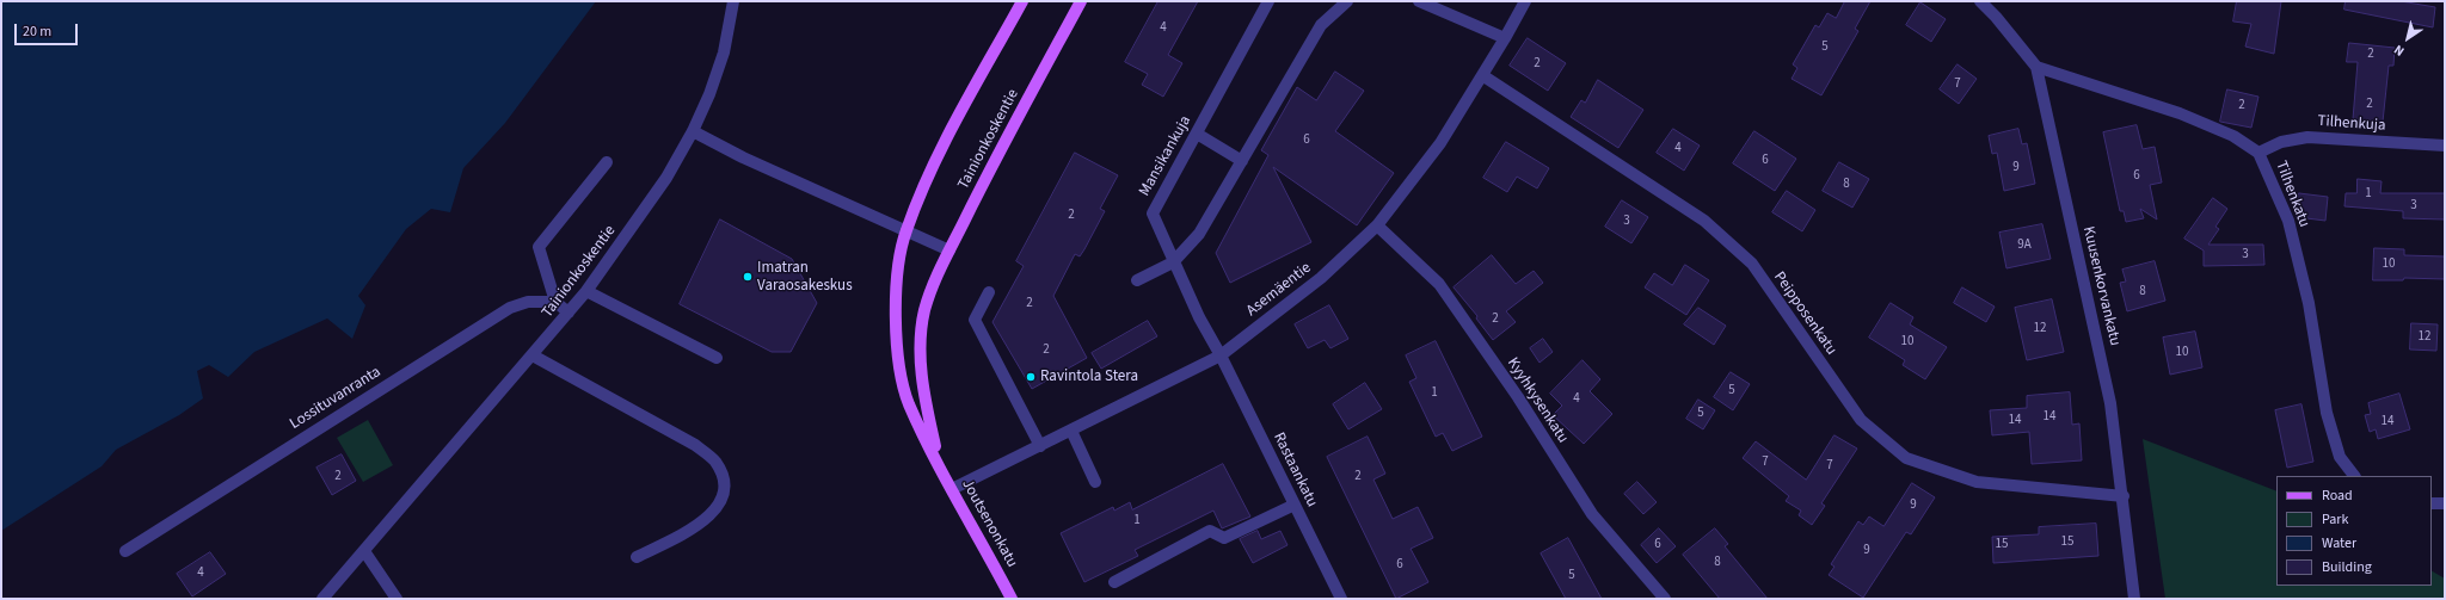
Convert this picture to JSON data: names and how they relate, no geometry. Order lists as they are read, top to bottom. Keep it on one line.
{"streets":{"main road":["Tainionkoskentie","Joutsenonkatu"],"street":["Tilhenkuja","Mansikankuja","Tilhenkatu","Kuusenkorvankatu","Asemäentie","Peipposenkatu","Lossituvanranta","Kyyhkysenkatu","Rastaankatu"]},"crossings":[["Tilhenkuja","Tilhenkatu"],["Tainionkoskentie","Joutsenonkatu"],["Mansikankuja","Asemäentie"],["Mansikankuja","Rastaankatu"],["Tilhenkatu","Kuusenkorvankatu"],["Kuusenkorvankatu","Peipposenkatu"],["Asemäentie","Peipposenkatu"],["Asemäentie","Kyyhkysenkatu"],["Asemäentie","Rastaankatu"],["Asemäentie","Joutsenonkatu"]],"places":["Imatran Varaosakeskus","Ravintola Stera"],"house_numbers":["4","5","2","2","7","2","2","6","4","6","9","6","8","1","3","2","3","9A","3","10","8","2","2","12","12","10","2","10","5","1","4","5","14","14","14","7","7","2","2","9","1","15","6","15","9","8","6","4","5"],"legend":["Road","Park","Water","Building"],"scale_bar":"20 m","north":"bottom left"}
